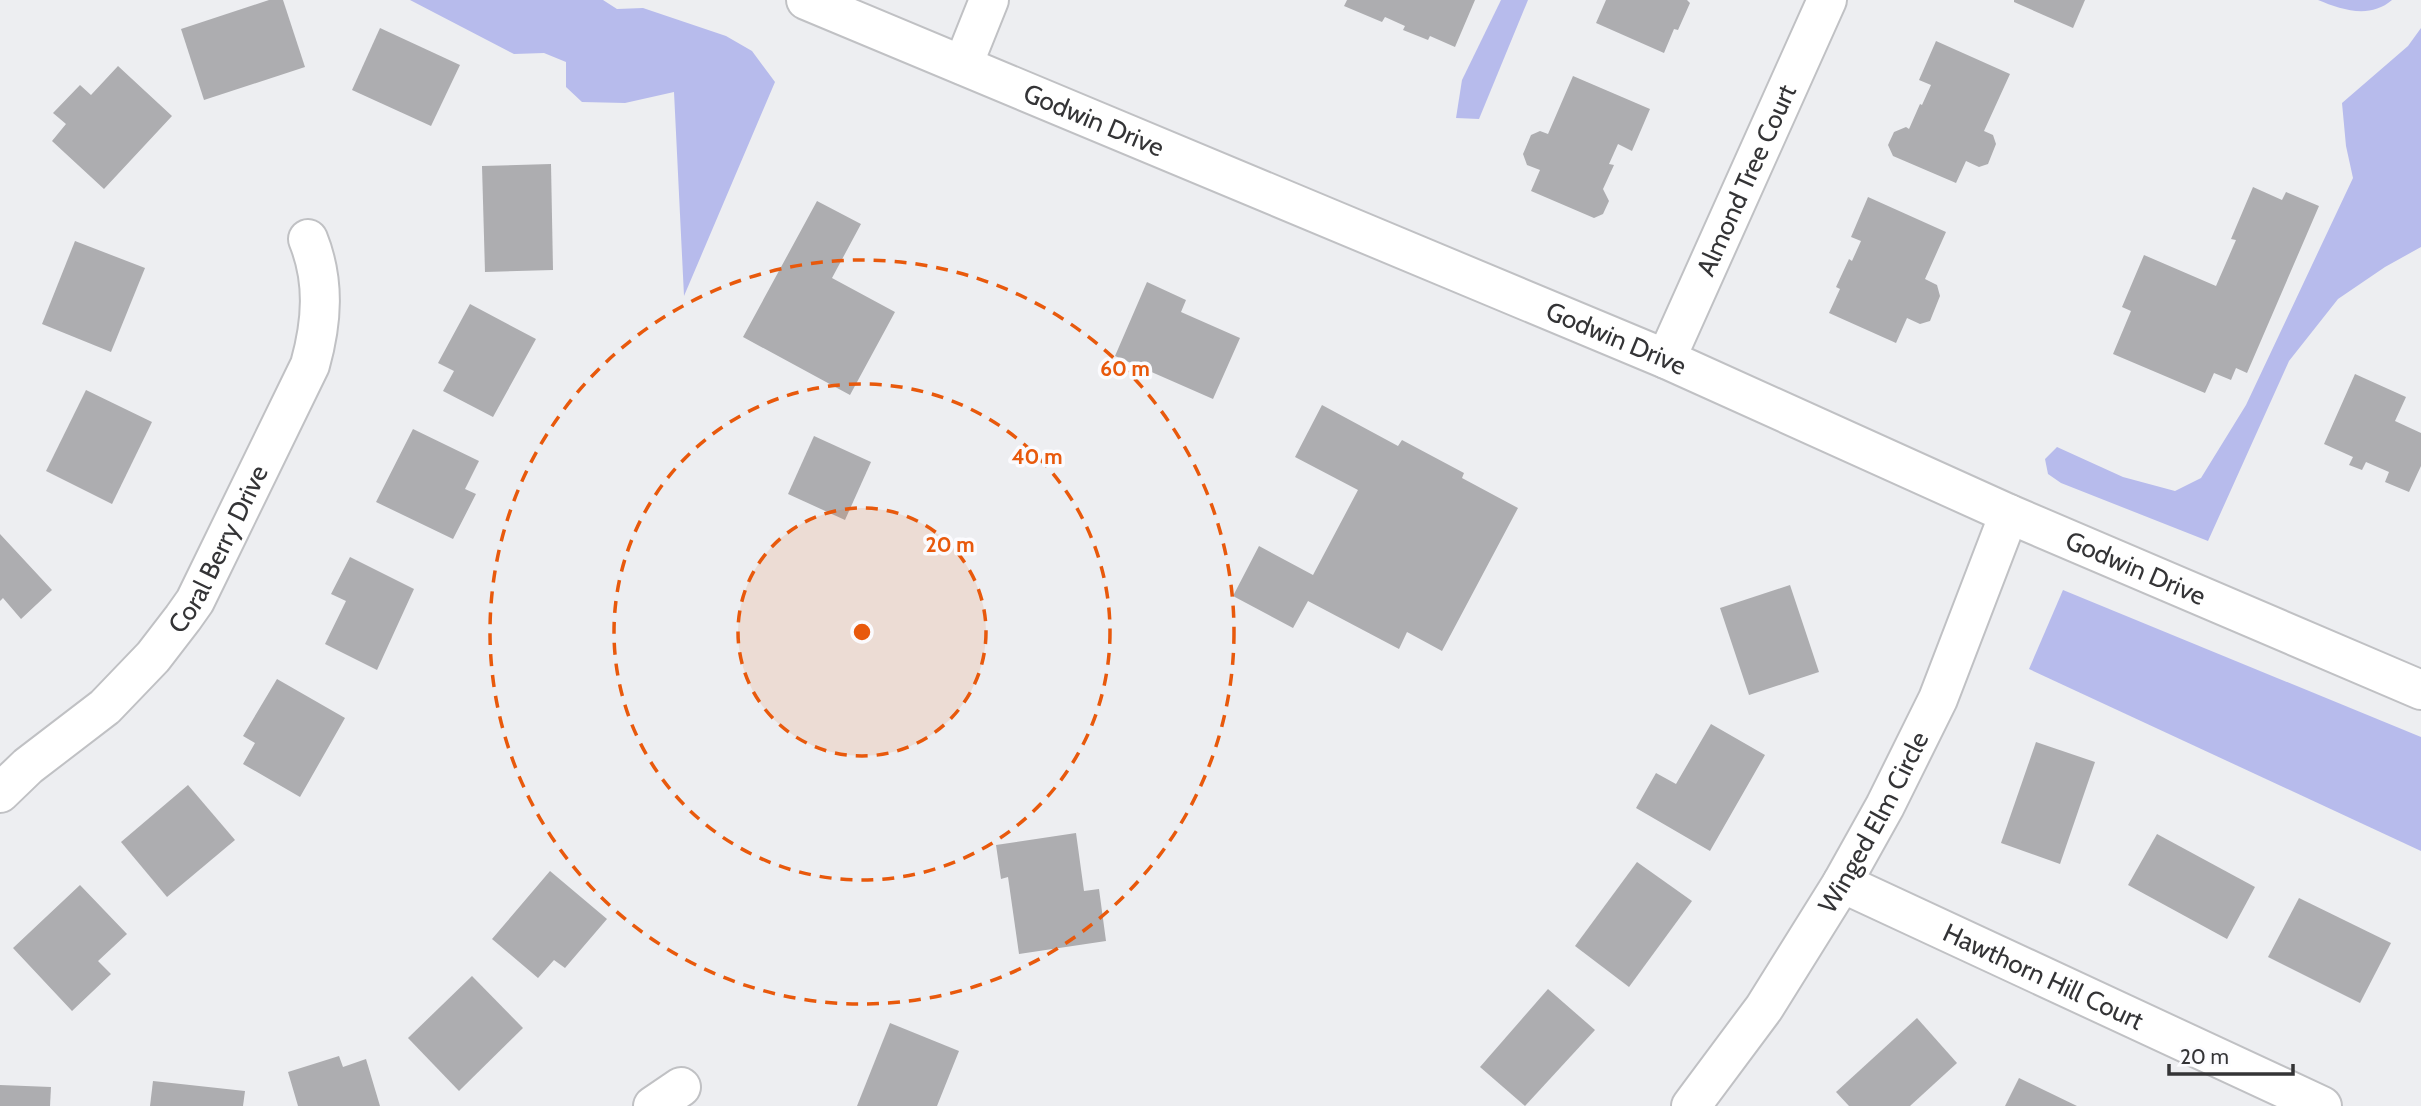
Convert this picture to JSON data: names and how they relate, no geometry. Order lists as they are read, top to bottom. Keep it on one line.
{"streets":{"street":["Godwin Drive","Almond Tree Court","Coral Berry Drive","Winged Elm Circle","Hawthorn Hill Court"]},"crossings":[["Godwin Drive","Almond Tree Court"],["Godwin Drive","Winged Elm Circle"],["Winged Elm Circle","Hawthorn Hill Court"]],"scale_bar":"20 m","rings":["60 m","40 m","20 m"]}
